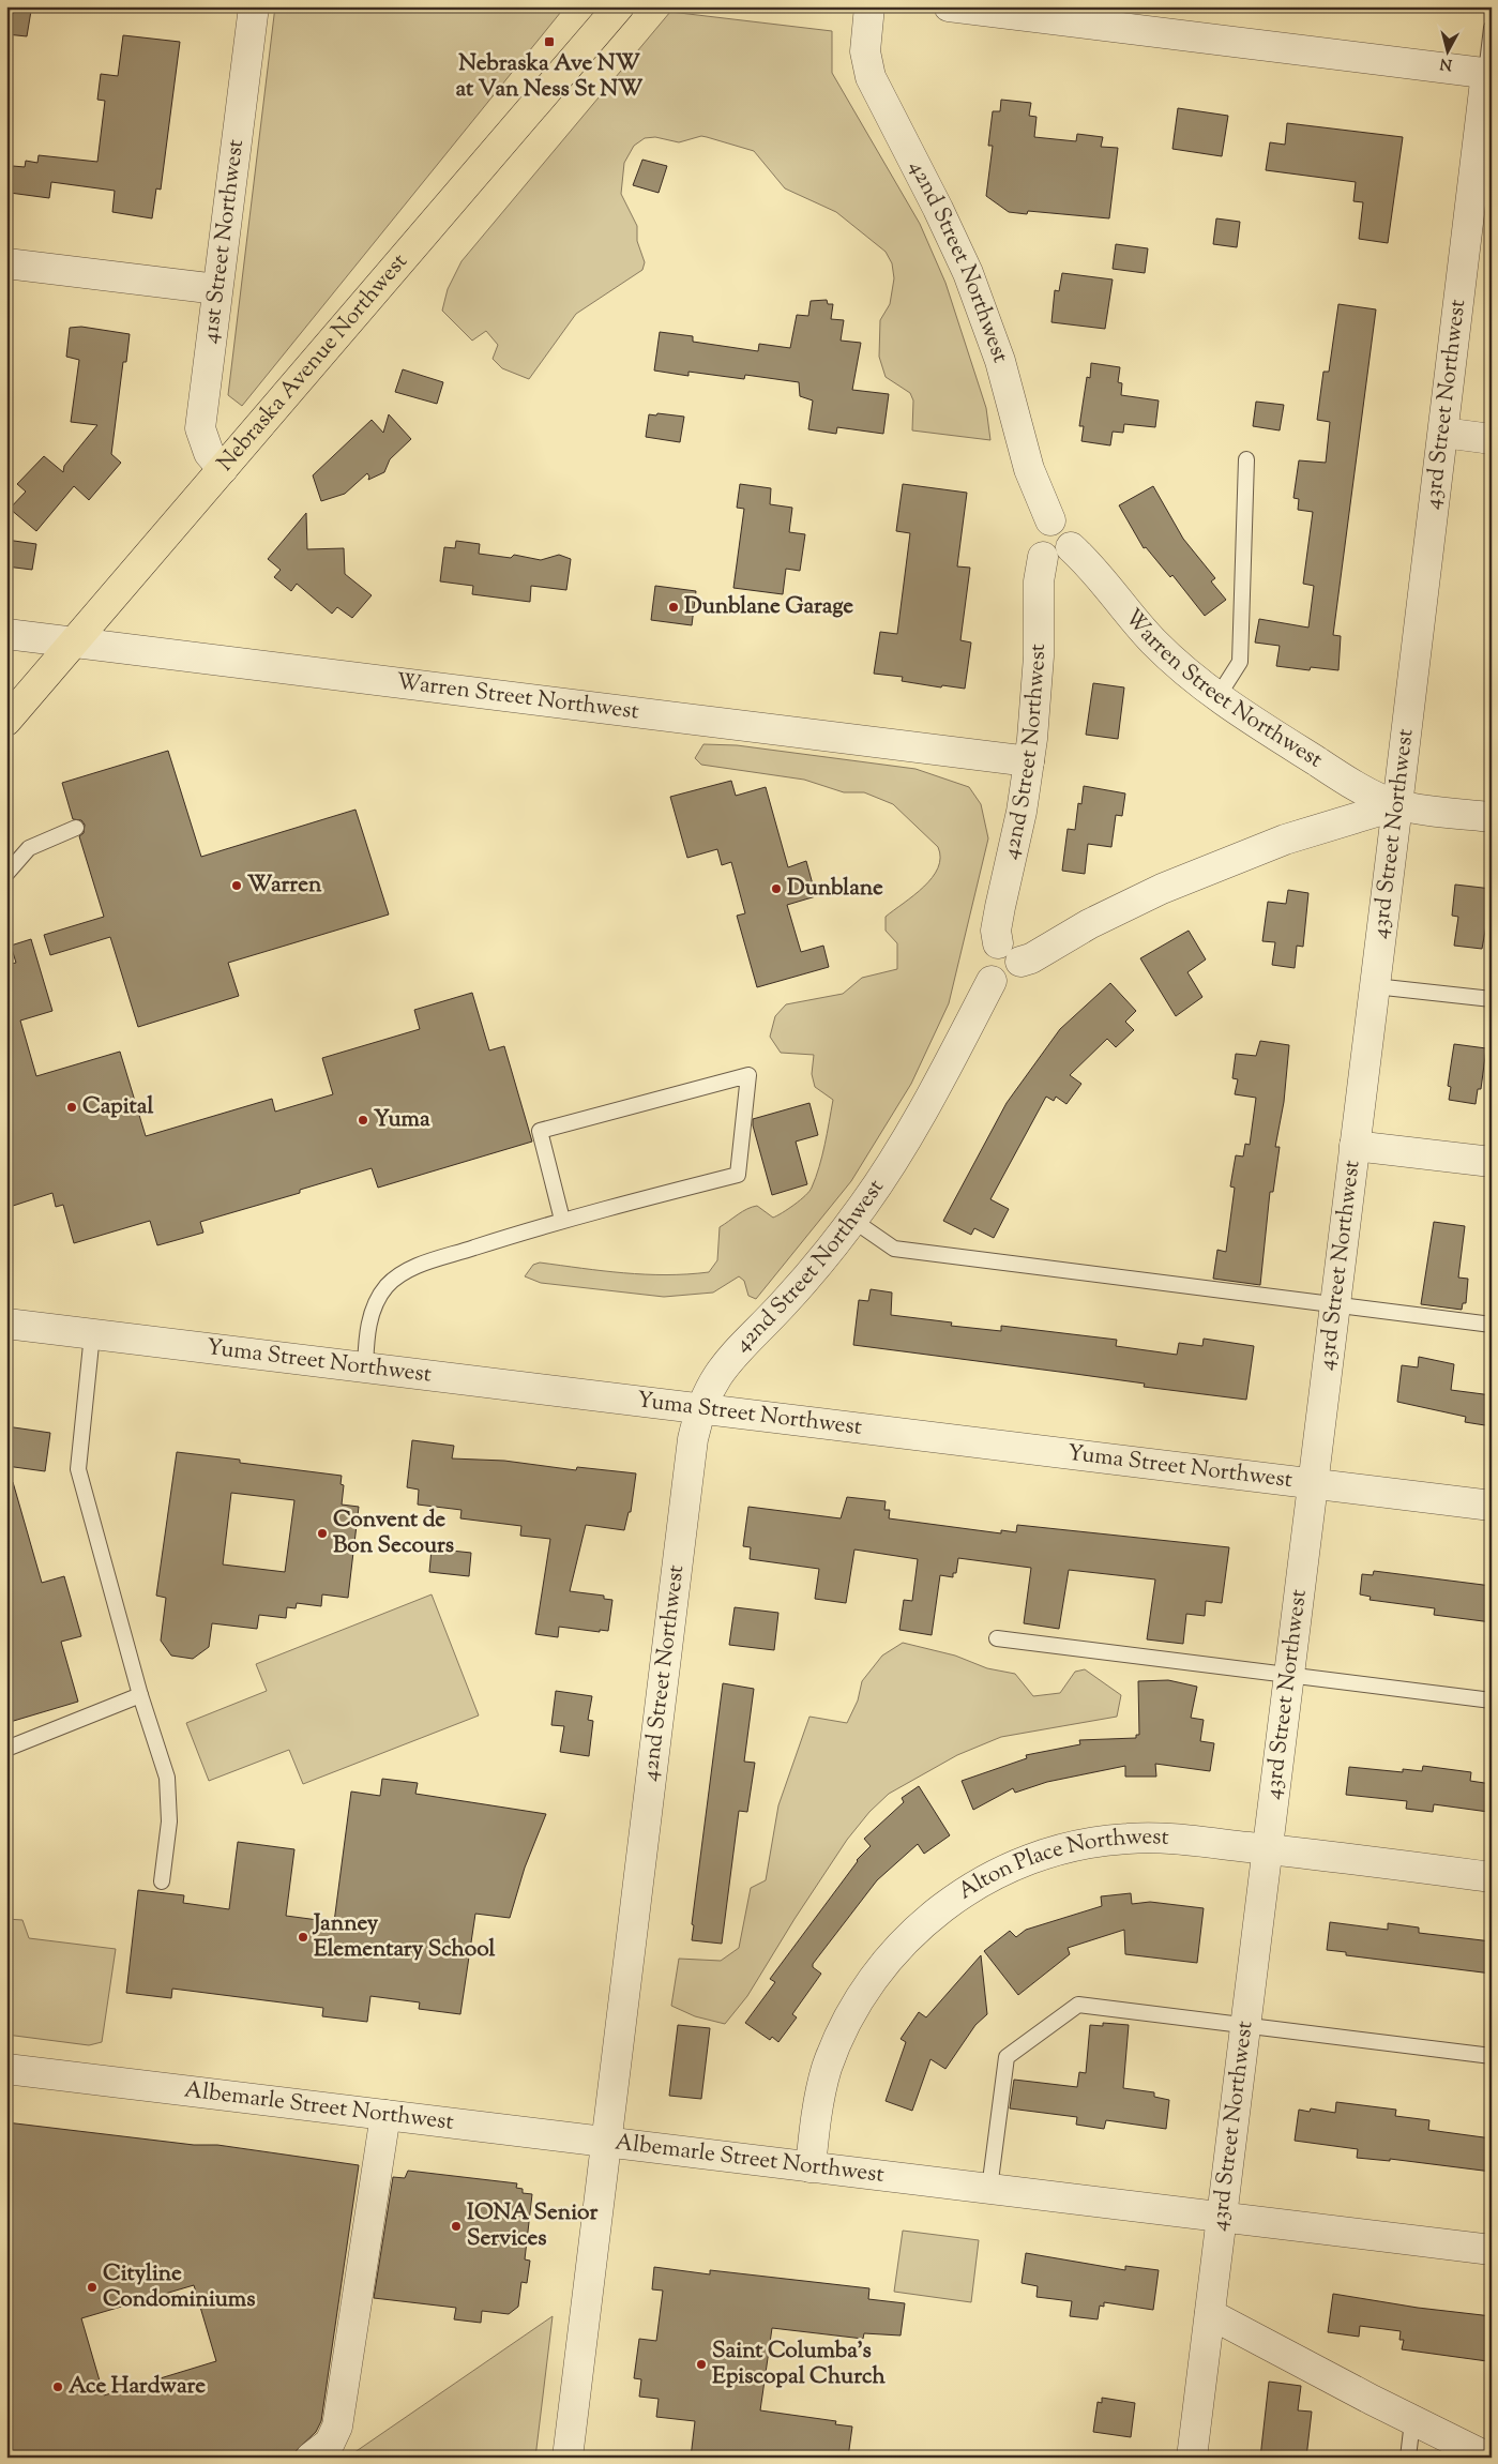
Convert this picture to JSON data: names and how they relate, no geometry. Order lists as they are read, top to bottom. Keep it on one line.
{"streets":{"main road":["Nebraska Avenue Northwest"],"street":["41st Street Northwest","42nd Street Northwest","43rd Street Northwest","Warren Street Northwest","Yuma Street Northwest","Alton Place Northwest","Albemarle Street Northwest"]},"crossings":[["41st Street Northwest","Nebraska Avenue Northwest"],["42nd Street Northwest","Warren Street Northwest"],["42nd Street Northwest","Yuma Street Northwest"],["42nd Street Northwest","Albemarle Street Northwest"],["Nebraska Avenue Northwest","Warren Street Northwest"],["43rd Street Northwest","Warren Street Northwest"],["43rd Street Northwest","Yuma Street Northwest"],["43rd Street Northwest","Alton Place Northwest"],["43rd Street Northwest","Albemarle Street Northwest"],["Alton Place Northwest","Albemarle Street Northwest"]],"places":{"transit":["Nebraska Ave NW at Van Ness St NW"],"other":["Dunblane Garage","Warren","Dunblane","Capital","Yuma","Convent de Bon Secours","Janney Elementary School","IONA Senior Services","Cityline Condominiums","Saint Columba's Episcopal Church","Ace Hardware"]},"north":"bottom"}
